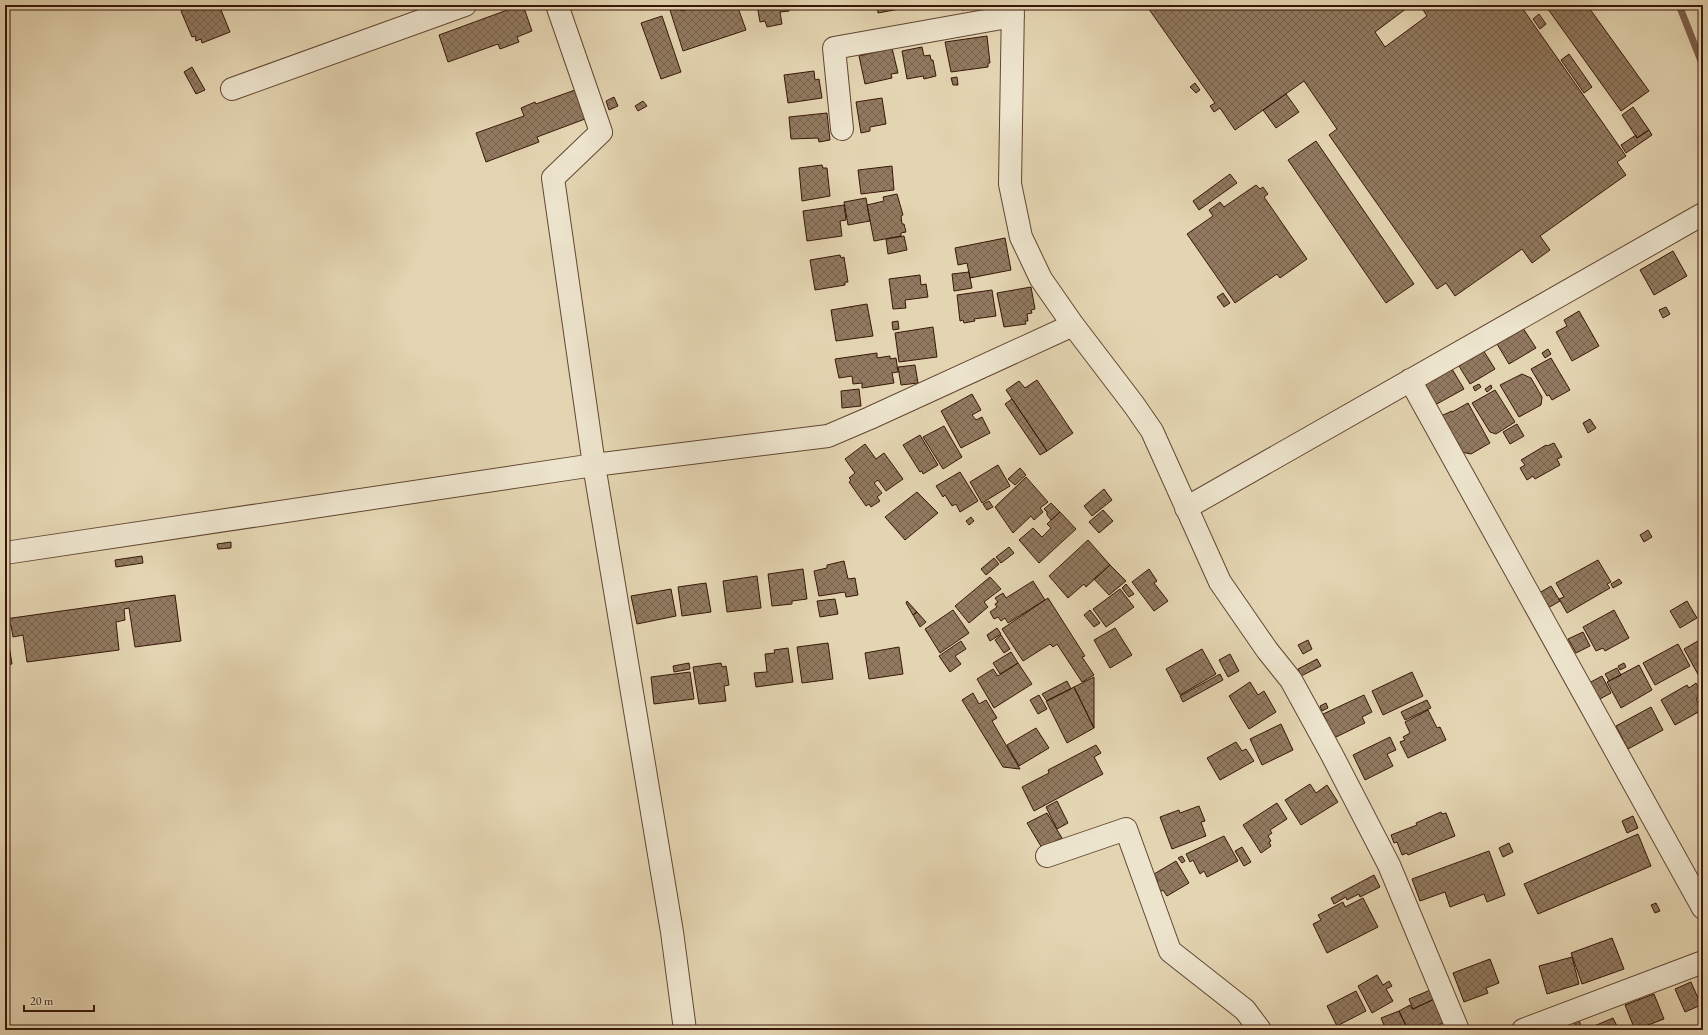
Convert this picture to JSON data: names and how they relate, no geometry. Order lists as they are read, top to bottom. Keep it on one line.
{"scale_bar":"20 m"}
